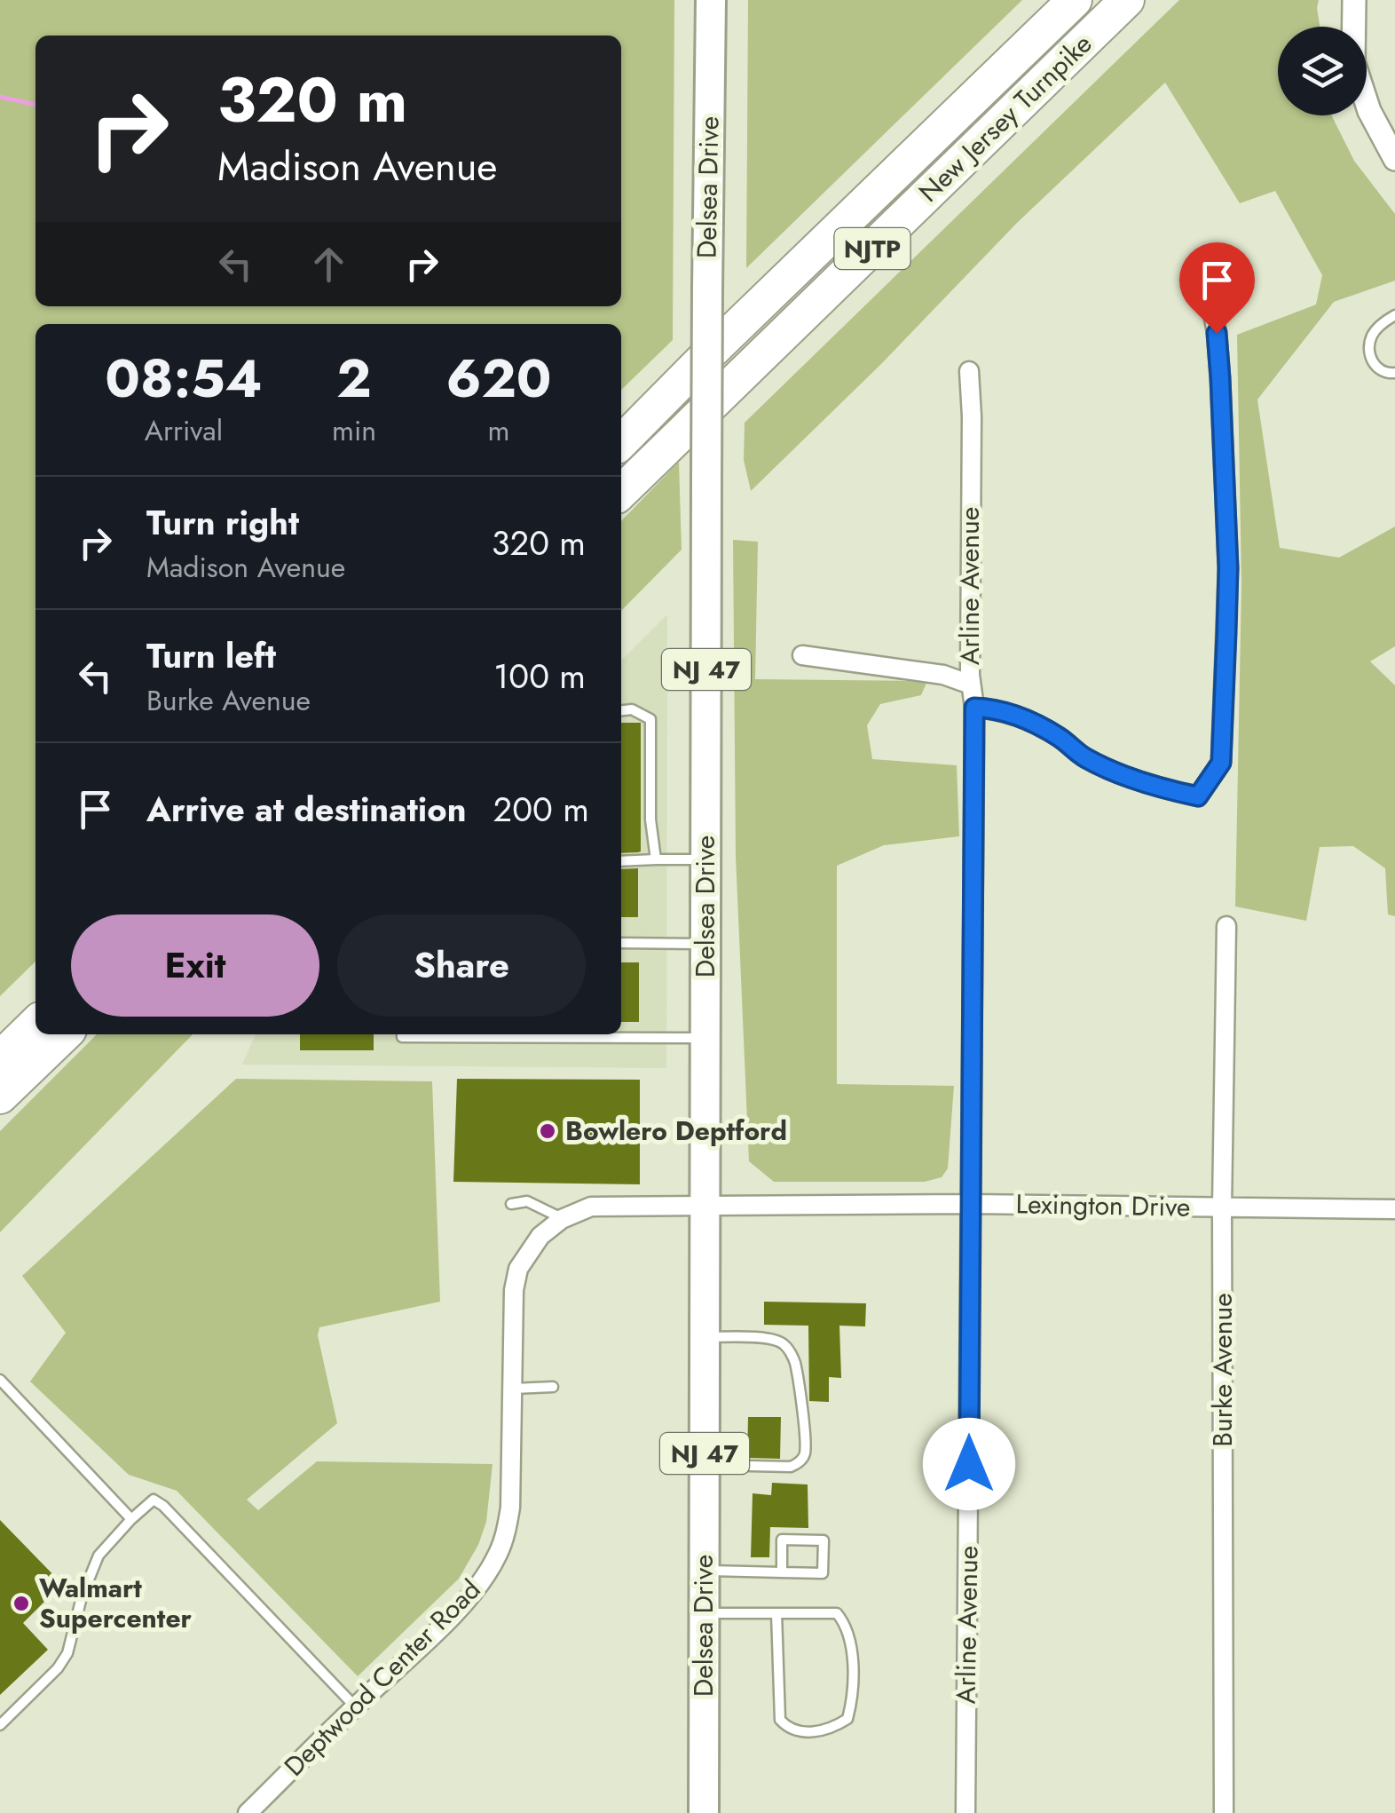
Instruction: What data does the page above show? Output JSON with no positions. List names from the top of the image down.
{
  "streets": {
    "highway": ["New Jersey Turnpike", "NJTP"],
    "main road": ["Delsea Drive", "NJ 47"],
    "street": [
      "Arline Avenue",
      "Lexington Drive",
      "Burke Avenue",
      "Deptwood Center Road"
    ]
  },
  "crossings": [
    ["Delsea Drive", "Lexington Drive"],
    ["Delsea Drive", "Deptwood Center Road"],
    ["Arline Avenue", "Lexington Drive"],
    ["Lexington Drive", "Burke Avenue"],
    ["Lexington Drive", "Deptwood Center Road"]
  ],
  "places": ["Bowlero Deptford", "Walmart Supercenter"],
  "page": {
    "turn": ["320 m", "Madison Avenue"],
    "eta": [
      "08:54",
      "Arrival",
      "2",
      "min",
      "620",
      "m"
    ],
    "list": [
      {
        "name": "Turn right",
        "note": "Madison Avenue",
        "value": "320 m"
      },
      {
        "name": "Turn left",
        "note": "Burke Avenue",
        "value": "100 m"
      },
      {
        "name": "Arrive at destination",
        "value": "200 m"
      }
    ],
    "buttons": ["Exit", "Share"]
  }
}
